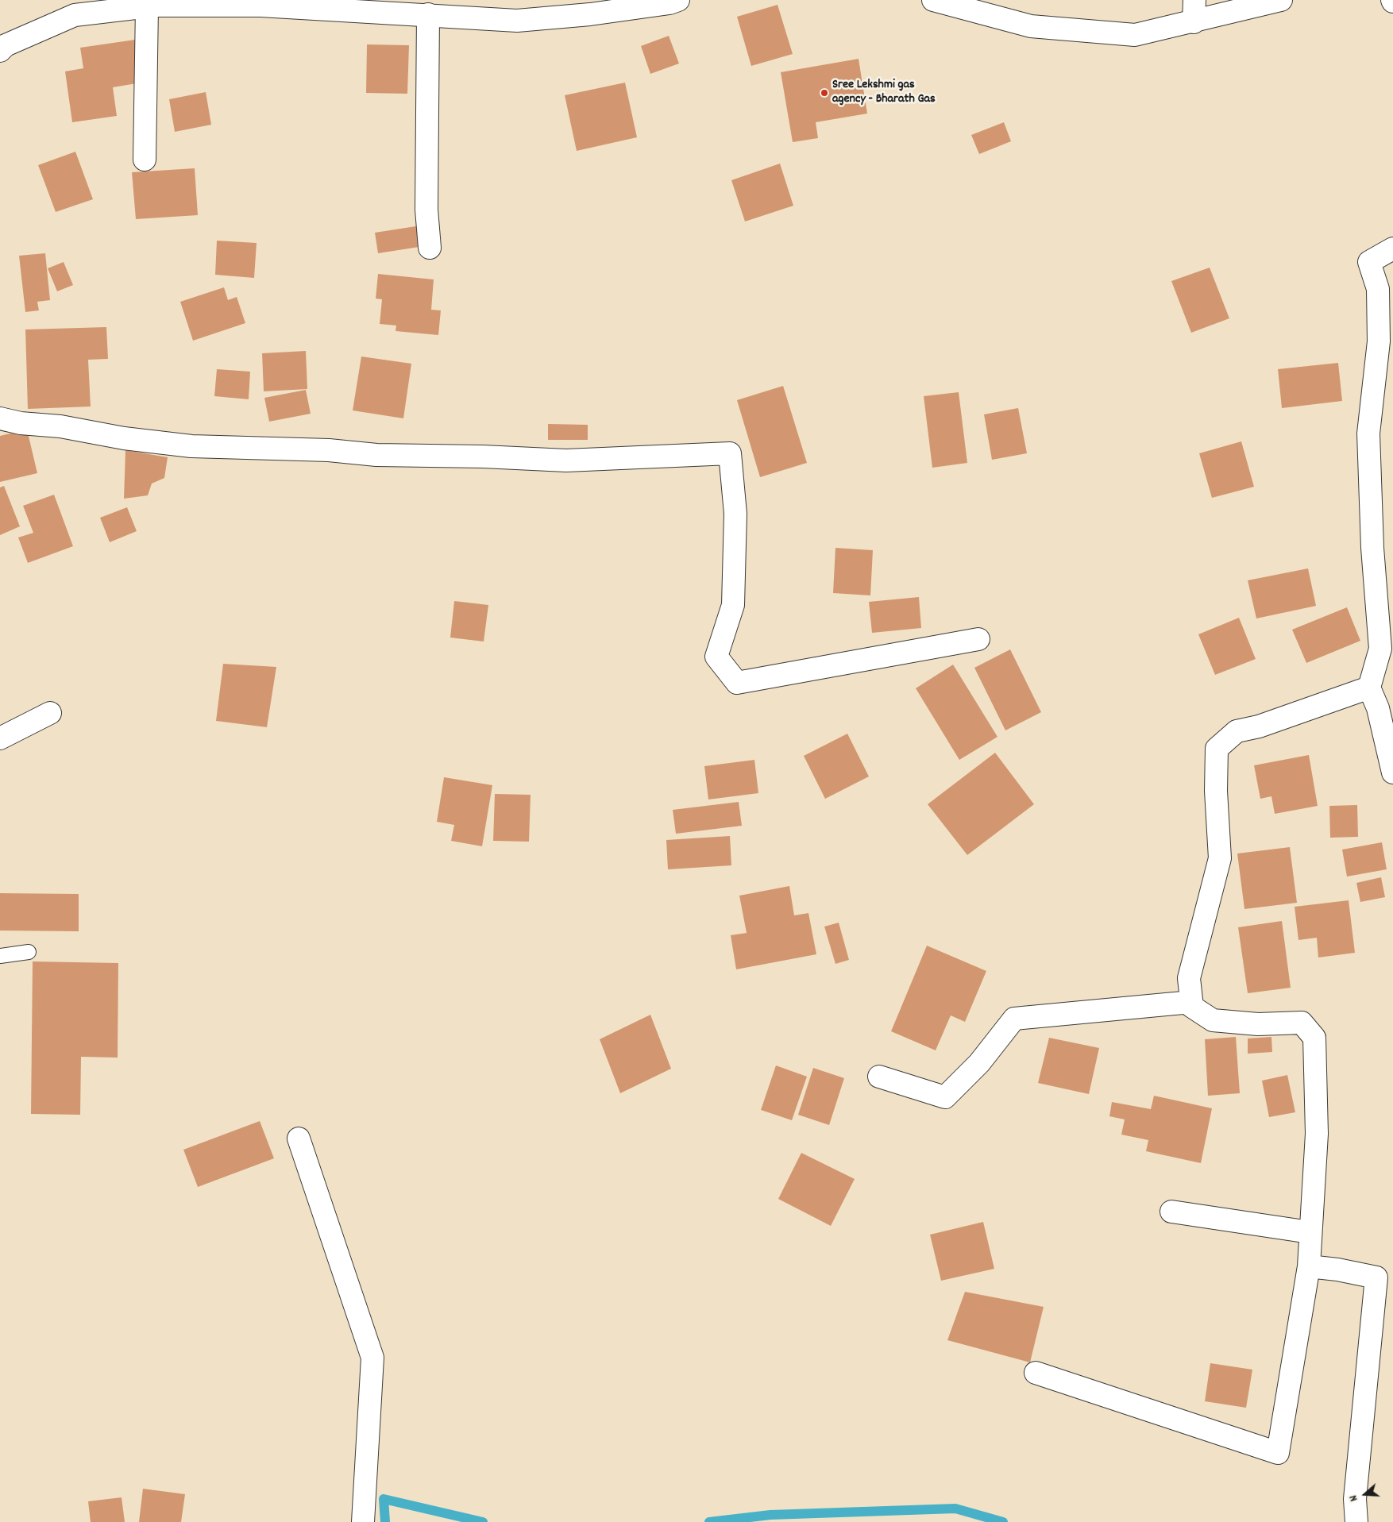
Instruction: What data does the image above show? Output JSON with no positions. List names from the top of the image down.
{
  "places": ["Sree Lekshmi gas agency - Bharath Gas"],
  "north": "left"
}
